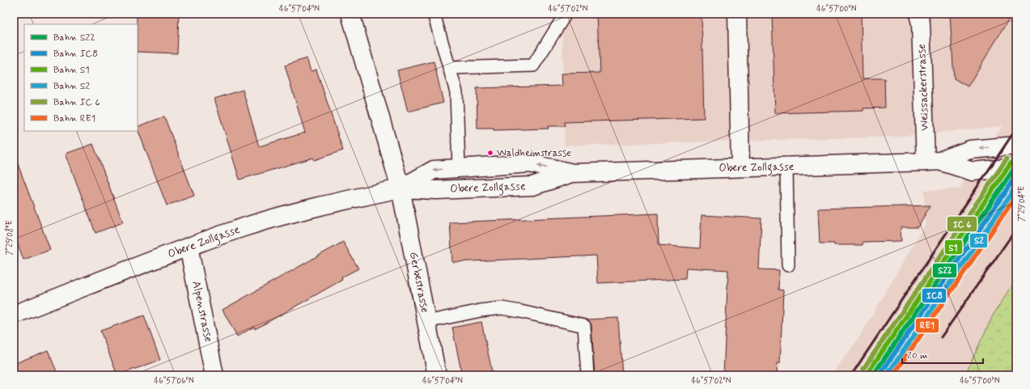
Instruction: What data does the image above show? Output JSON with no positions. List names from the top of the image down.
{
  "streets": {
    "street": [
      "Weissackerstrasse",
      "Obere Zollgasse",
      "Gerbestrasse",
      "Alpenstrasse"
    ]
  },
  "crossings": [
    ["Weissackerstrasse", "Obere Zollgasse"],
    ["Obere Zollgasse", "Gerbestrasse"],
    ["Obere Zollgasse", "Alpenstrasse"]
  ],
  "places": ["Waldheimstrasse"],
  "lines": [
    "rail line S1",
    "rail line S22",
    "rail line IC8",
    "rail line S2",
    "rail line RE1"
  ],
  "legend": [
    "Bahn S22",
    "Bahn IC8",
    "Bahn S1",
    "Bahn S2",
    "Bahn IC 6",
    "Bahn RE1"
  ],
  "scale_bar": "20 m",
  "coordinates": [
    "46°57'04\"N",
    "46°57'02\"N",
    "46°57'00\"N",
    "7°29'04\"E",
    "7°29'08\"E",
    "46°57'06\"N"
  ]
}
